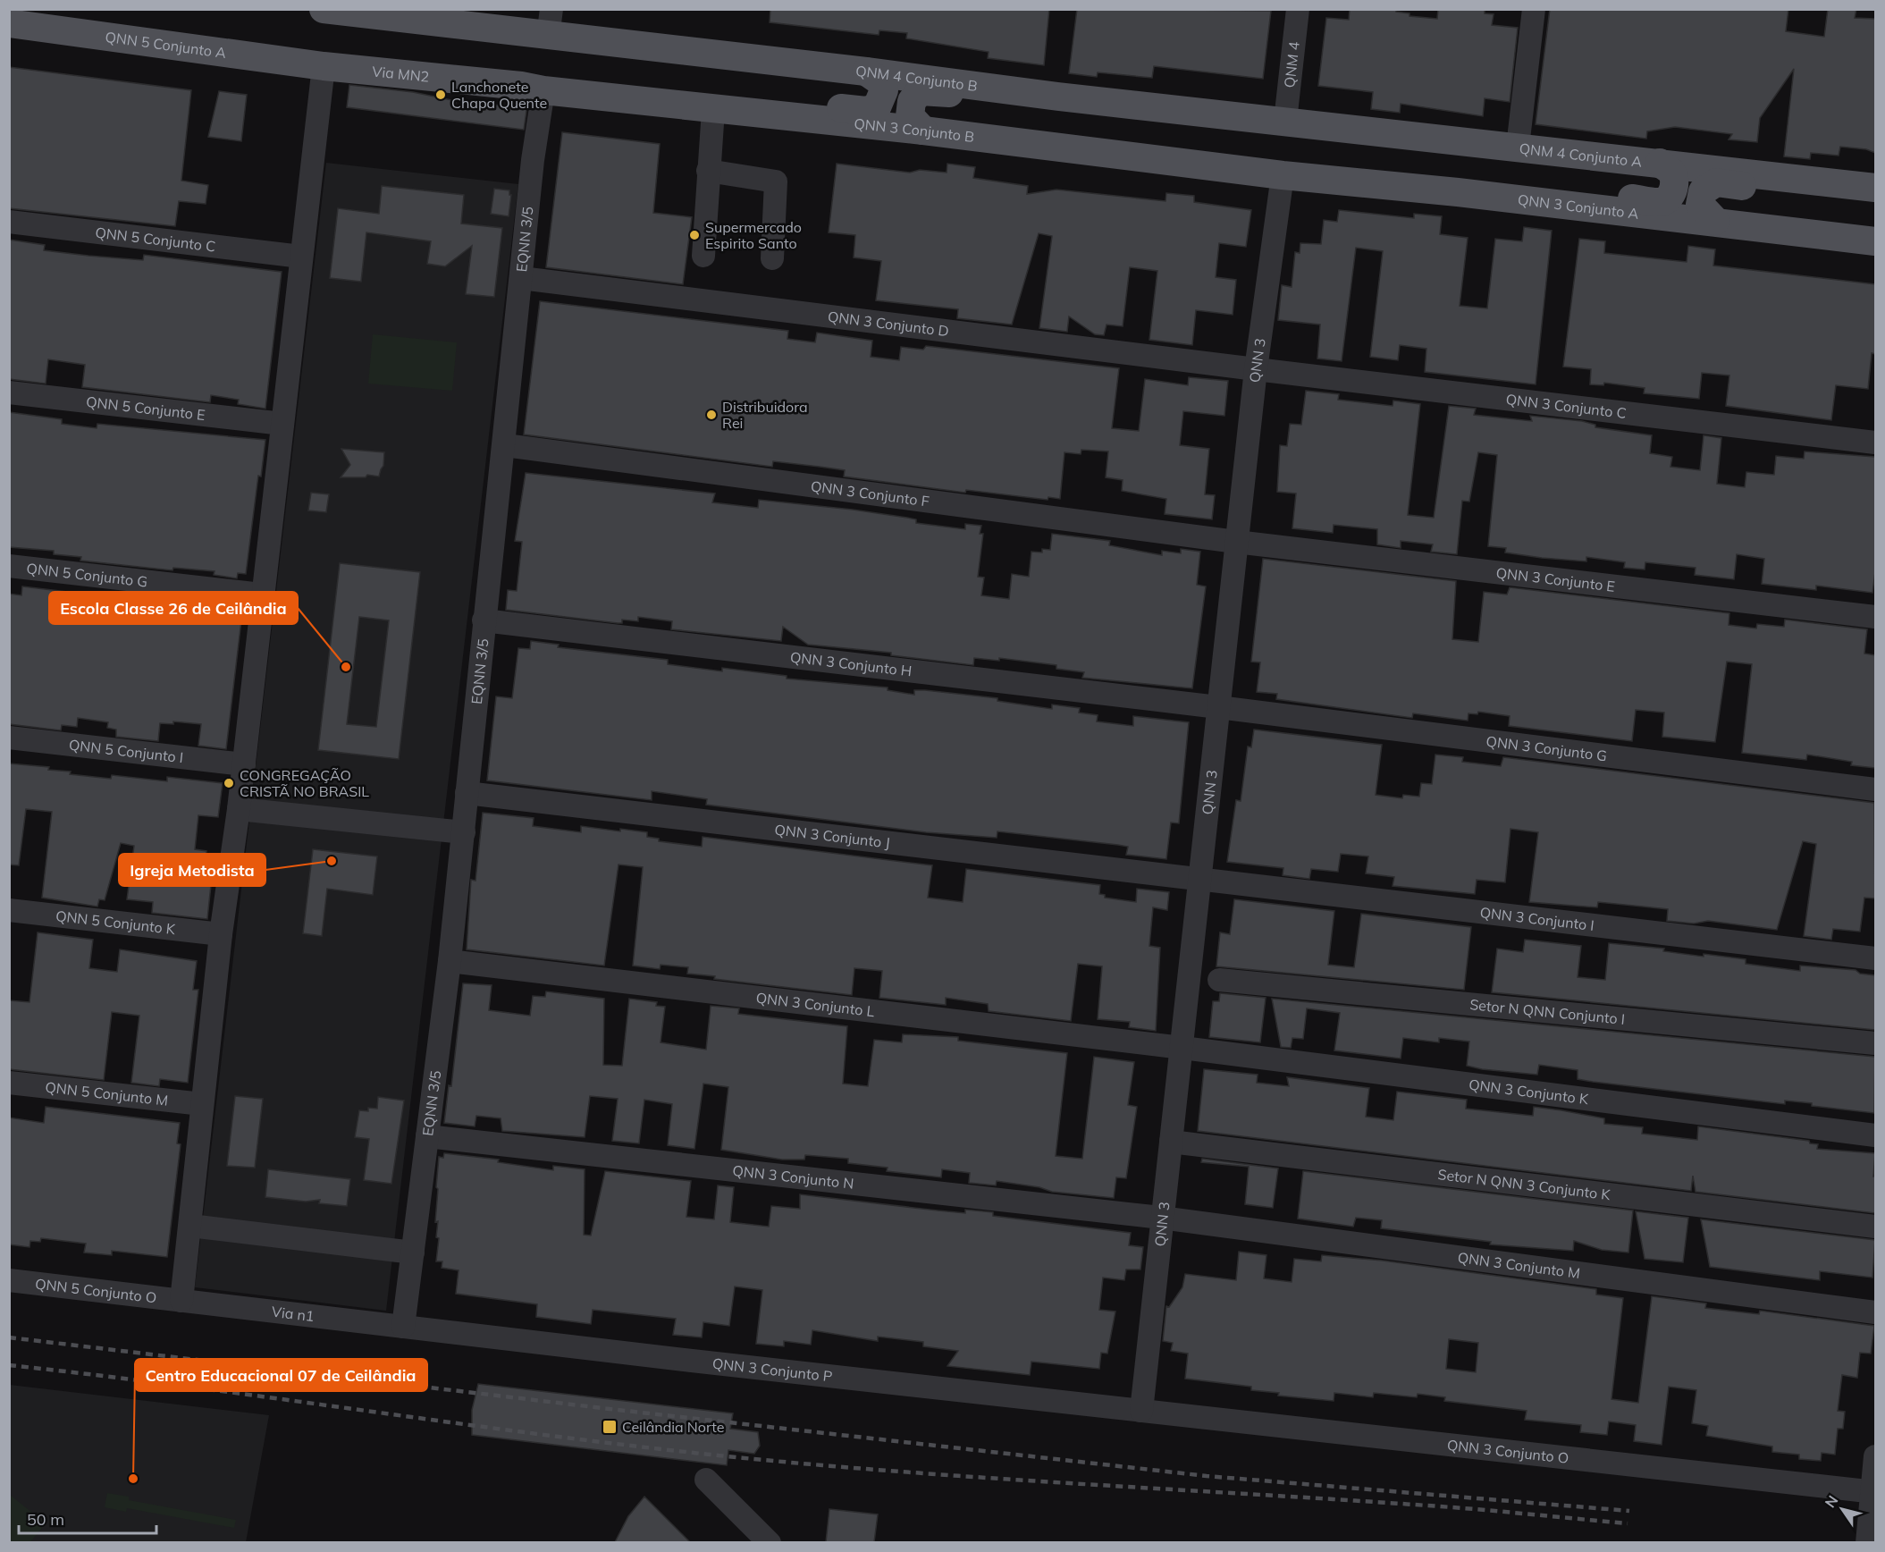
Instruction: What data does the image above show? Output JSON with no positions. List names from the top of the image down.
{
  "streets": {
    "main road": [
      "QNN 5 Conjunto A",
      "Via MN2",
      "QNM 4 Conjunto B",
      "QNN 3 Conjunto B",
      "QNM 4 Conjunto A",
      "QNN 3 Conjunto A"
    ],
    "street": [
      "QNM 4",
      "QNN 5 Conjunto C",
      "EQNN 3/5",
      "QNN 3 Conjunto D",
      "QNN 3",
      "QNN 3 Conjunto C",
      "QNN 5 Conjunto E",
      "QNN 3 Conjunto F",
      "QNN 5 Conjunto G",
      "QNN 3 Conjunto E",
      "QNN 3 Conjunto H",
      "QNN 3 Conjunto G",
      "QNN 5 Conjunto I",
      "QNN 3 Conjunto J",
      "QNN 3 Conjunto I",
      "QNN 5 Conjunto K",
      "QNN 3 Conjunto L",
      "Setor N QNN Conjunto I",
      "QNN 3 Conjunto K",
      "QNN 5 Conjunto M",
      "QNN 3 Conjunto N",
      "Setor N QNN 3 Conjunto K",
      "QNN 3 Conjunto M",
      "QNN 5 Conjunto O",
      "Via n1",
      "QNN 3 Conjunto P",
      "QNN 3 Conjunto O"
    ]
  },
  "crossings": [
    ["QNN 5 Conjunto A", "Via MN2"],
    ["QNM 4", "QNM 4 Conjunto B"],
    ["QNM 4", "QNM 4 Conjunto A"],
    ["Via MN2", "QNN 3 Conjunto B"],
    ["Via MN2", "EQNN 3/5"],
    ["QNM 4 Conjunto B", "QNM 4 Conjunto A"],
    ["QNN 3 Conjunto B", "QNN 3 Conjunto A"],
    ["QNN 3 Conjunto B", "EQNN 3/5"],
    ["QNN 3 Conjunto B", "QNN 3"],
    ["QNN 3 Conjunto A", "QNN 3"],
    ["EQNN 3/5", "QNN 3 Conjunto D"],
    ["EQNN 3/5", "QNN 3 Conjunto F"],
    ["EQNN 3/5", "QNN 3 Conjunto H"],
    ["EQNN 3/5", "QNN 3 Conjunto J"],
    ["EQNN 3/5", "QNN 3 Conjunto L"],
    ["EQNN 3/5", "QNN 3 Conjunto N"],
    ["EQNN 3/5", "Via n1"],
    ["EQNN 3/5", "QNN 3 Conjunto P"],
    ["QNN 3 Conjunto D", "QNN 3"],
    ["QNN 3 Conjunto D", "QNN 3 Conjunto C"],
    ["QNN 3", "QNN 3 Conjunto C"],
    ["QNN 3", "QNN 3 Conjunto F"],
    ["QNN 3", "QNN 3 Conjunto E"],
    ["QNN 3", "QNN 3 Conjunto H"],
    ["QNN 3", "QNN 3 Conjunto G"],
    ["QNN 3", "QNN 3 Conjunto J"],
    ["QNN 3", "QNN 3 Conjunto I"],
    ["QNN 3", "QNN 3 Conjunto L"],
    ["QNN 3", "QNN 3 Conjunto K"],
    ["QNN 3", "QNN 3 Conjunto N"],
    ["QNN 3", "Setor N QNN 3 Conjunto K"],
    ["QNN 3", "QNN 3 Conjunto M"],
    ["QNN 3", "QNN 3 Conjunto P"],
    ["QNN 3", "QNN 3 Conjunto O"],
    ["QNN 3 Conjunto F", "QNN 3 Conjunto E"],
    ["QNN 3 Conjunto H", "QNN 3 Conjunto G"],
    ["QNN 3 Conjunto J", "QNN 3 Conjunto I"],
    ["QNN 3 Conjunto L", "QNN 3 Conjunto K"],
    ["QNN 3 Conjunto N", "QNN 3 Conjunto M"],
    ["QNN 5 Conjunto O", "Via n1"],
    ["Via n1", "QNN 3 Conjunto P"],
    ["QNN 3 Conjunto P", "QNN 3 Conjunto O"]
  ],
  "places": {
    "other": [
      "Lanchonete Chapa Quente",
      "Supermercado Espirito Santo",
      "Distribuidora Rei",
      "Escola Classe 26 de Ceilândia",
      "CONGREGAÇÃO CRISTÃ NO BRASIL",
      "Igreja Metodista",
      "Centro Educacional 07 de Ceilândia"
    ],
    "transit": ["Ceilândia Norte"]
  },
  "scale_bar": "50 m",
  "north": "top left"
}
